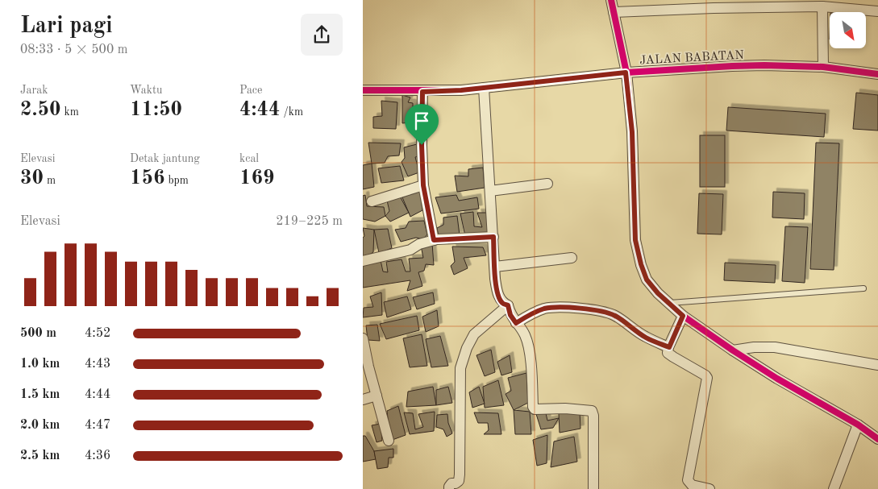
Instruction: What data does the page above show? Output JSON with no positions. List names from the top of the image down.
{
  "streets": {
    "street": ["JALAN BABATAN"]
  },
  "north": "bottom right",
  "page": {
    "heading": ["Lari pagi", "08:33 · 5 × 500 m"],
    "stats": [
      ["Jarak", "2.50 km"],
      ["Waktu", "11:50"],
      ["Pace", "4:44 /km"],
      ["Elevasi", "30 m"],
      ["Detak jantung", "156 bpm"],
      ["kcal", "169"]
    ],
    "chart": ["Elevasi", "219–225 m"],
    "list": [
      {
        "name": "500 m",
        "note": "4:52"
      },
      {
        "name": "1.0 km",
        "note": "4:43"
      },
      {
        "name": "1.5 km",
        "note": "4:44"
      },
      {
        "name": "2.0 km",
        "note": "4:47"
      },
      {
        "name": "2.5 km",
        "note": "4:36"
      }
    ]
  }
}
